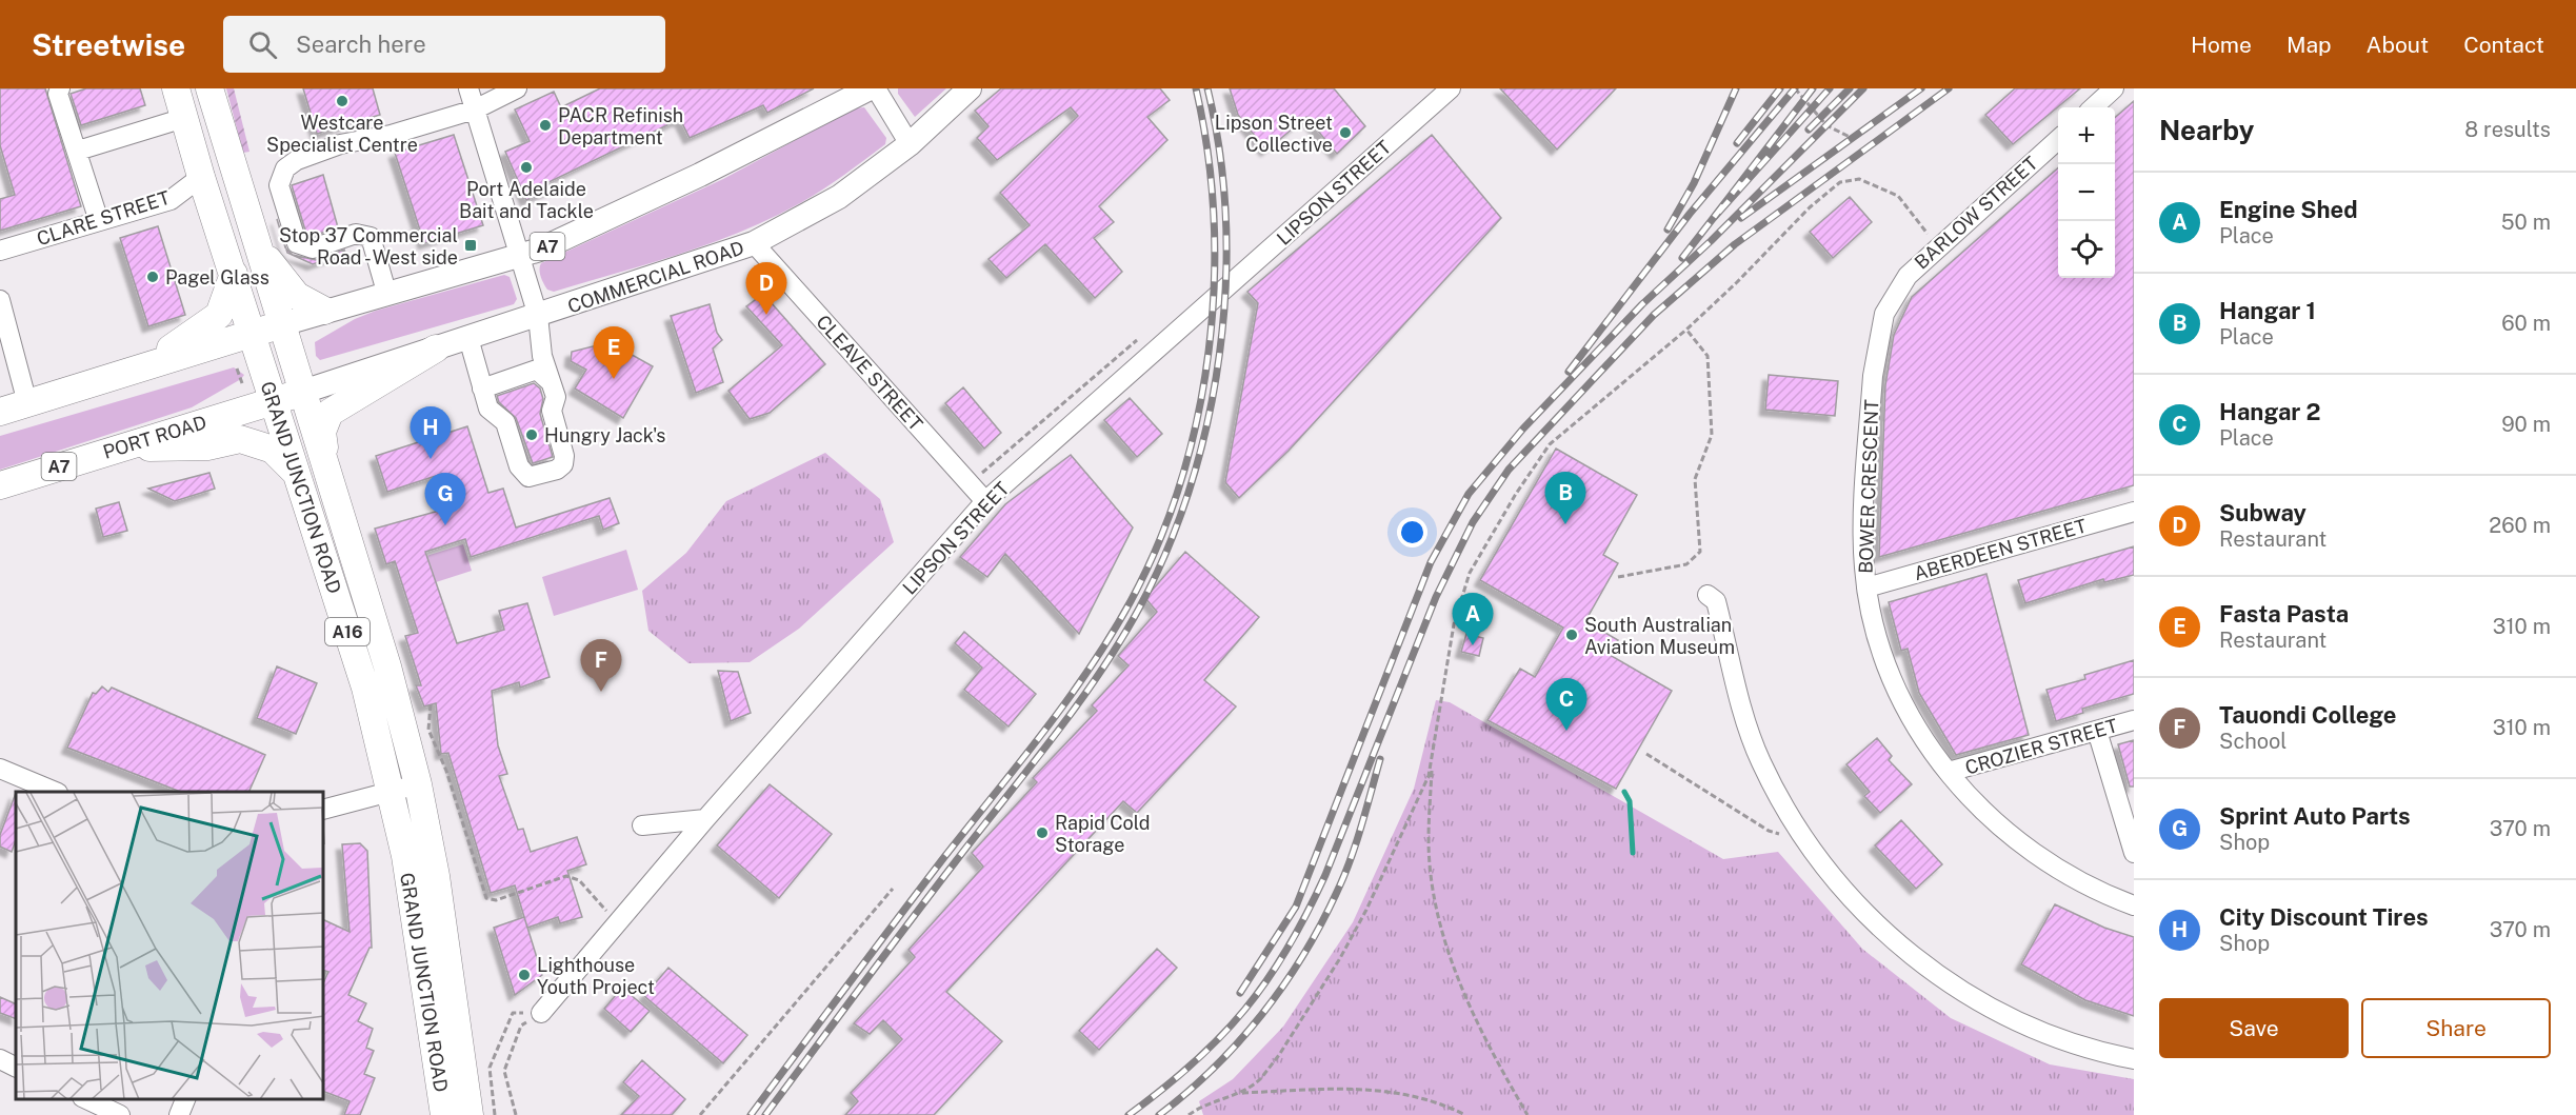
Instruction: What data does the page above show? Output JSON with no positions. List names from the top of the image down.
{
  "streets": {
    "highway": [
      "A7",
      "PORT ROAD",
      "GRAND JUNCTION ROAD",
      "A16"
    ],
    "main road": ["COMMERCIAL ROAD"],
    "street": [
      "LIPSON STREET",
      "BARLOW STREET",
      "CLARE STREET",
      "CLEAVE STREET",
      "BOWER CRESCENT",
      "ABERDEEN STREET",
      "CROZIER STREET"
    ]
  },
  "crossings": [
    ["LIPSON STREET", "CLEAVE STREET"],
    ["BARLOW STREET", "BOWER CRESCENT"],
    ["CLARE STREET", "GRAND JUNCTION ROAD"],
    ["A7", "COMMERCIAL ROAD"],
    ["A7", "PORT ROAD"],
    ["A7", "GRAND JUNCTION ROAD"],
    ["COMMERCIAL ROAD", "CLEAVE STREET"],
    ["COMMERCIAL ROAD", "GRAND JUNCTION ROAD"],
    ["PORT ROAD", "GRAND JUNCTION ROAD"],
    ["BOWER CRESCENT", "ABERDEEN STREET"],
    ["BOWER CRESCENT", "CROZIER STREET"]
  ],
  "places": {
    "other": [
      "Westcare Specialist Centre",
      "PACR Refinish Department",
      "Lipson Street Collective",
      "Port Adelaide Bait and Tackle",
      "Pagel Glass",
      "Hungry Jack's",
      "South Australian Aviation Museum",
      "Rapid Cold Storage",
      "Lighthouse Youth Project"
    ],
    "transit": ["Stop 37 Commercial Road - West side"]
  },
  "page": {
    "header": "Streetwise",
    "search": "Search here",
    "nav": [
      "Home",
      "Map",
      "About",
      "Contact"
    ],
    "heading": ["Nearby", "8 results"],
    "map_buttons": ["+", "−"],
    "list": [
      {
        "mark": "A",
        "name": "Engine Shed",
        "note": "Place",
        "value": "50 m"
      },
      {
        "mark": "B",
        "name": "Hangar 1",
        "note": "Place",
        "value": "60 m"
      },
      {
        "mark": "C",
        "name": "Hangar 2",
        "note": "Place",
        "value": "90 m"
      },
      {
        "mark": "D",
        "name": "Subway",
        "note": "Restaurant",
        "value": "260 m"
      },
      {
        "mark": "E",
        "name": "Fasta Pasta",
        "note": "Restaurant",
        "value": "310 m"
      },
      {
        "mark": "F",
        "name": "Tauondi College",
        "note": "School",
        "value": "310 m"
      },
      {
        "mark": "G",
        "name": "Sprint Auto Parts",
        "note": "Shop",
        "value": "370 m"
      },
      {
        "mark": "H",
        "name": "City Discount Tires",
        "note": "Shop",
        "value": "370 m"
      }
    ],
    "pins": [
      "D",
      "E",
      "H",
      "B",
      "G",
      "A",
      "F",
      "C"
    ],
    "buttons": ["Save", "Share"]
  }
}
